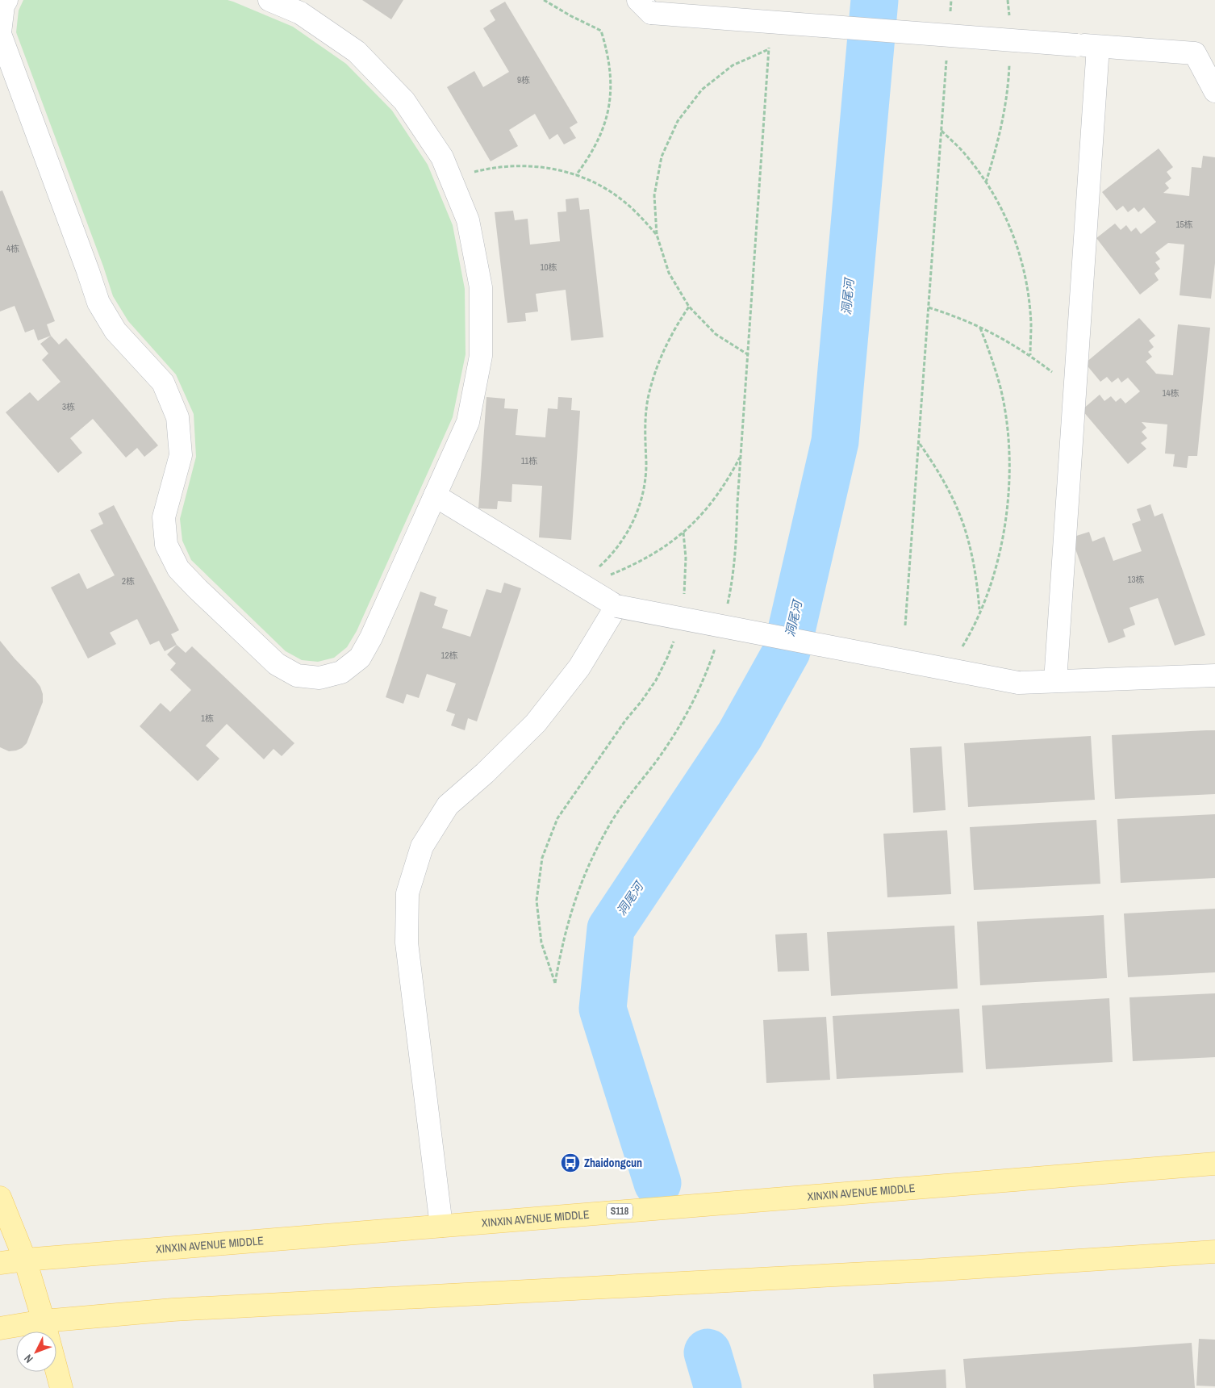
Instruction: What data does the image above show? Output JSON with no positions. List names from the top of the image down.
{
  "streets": {
    "main road": ["XINXIN AVENUE MIDDLE", "S118"]
  },
  "crossings": [
    ["XINXIN AVENUE MIDDLE", "S118"]
  ],
  "water": ["洞尾河"],
  "places": {
    "bus stop": ["Zhaidongcun"]
  },
  "house_numbers": [
    "9栋",
    "15栋",
    "4栋",
    "10栋",
    "14栋",
    "3栋",
    "11栋",
    "13栋",
    "2栋",
    "12栋",
    "1栋"
  ],
  "north": "bottom left"
}
